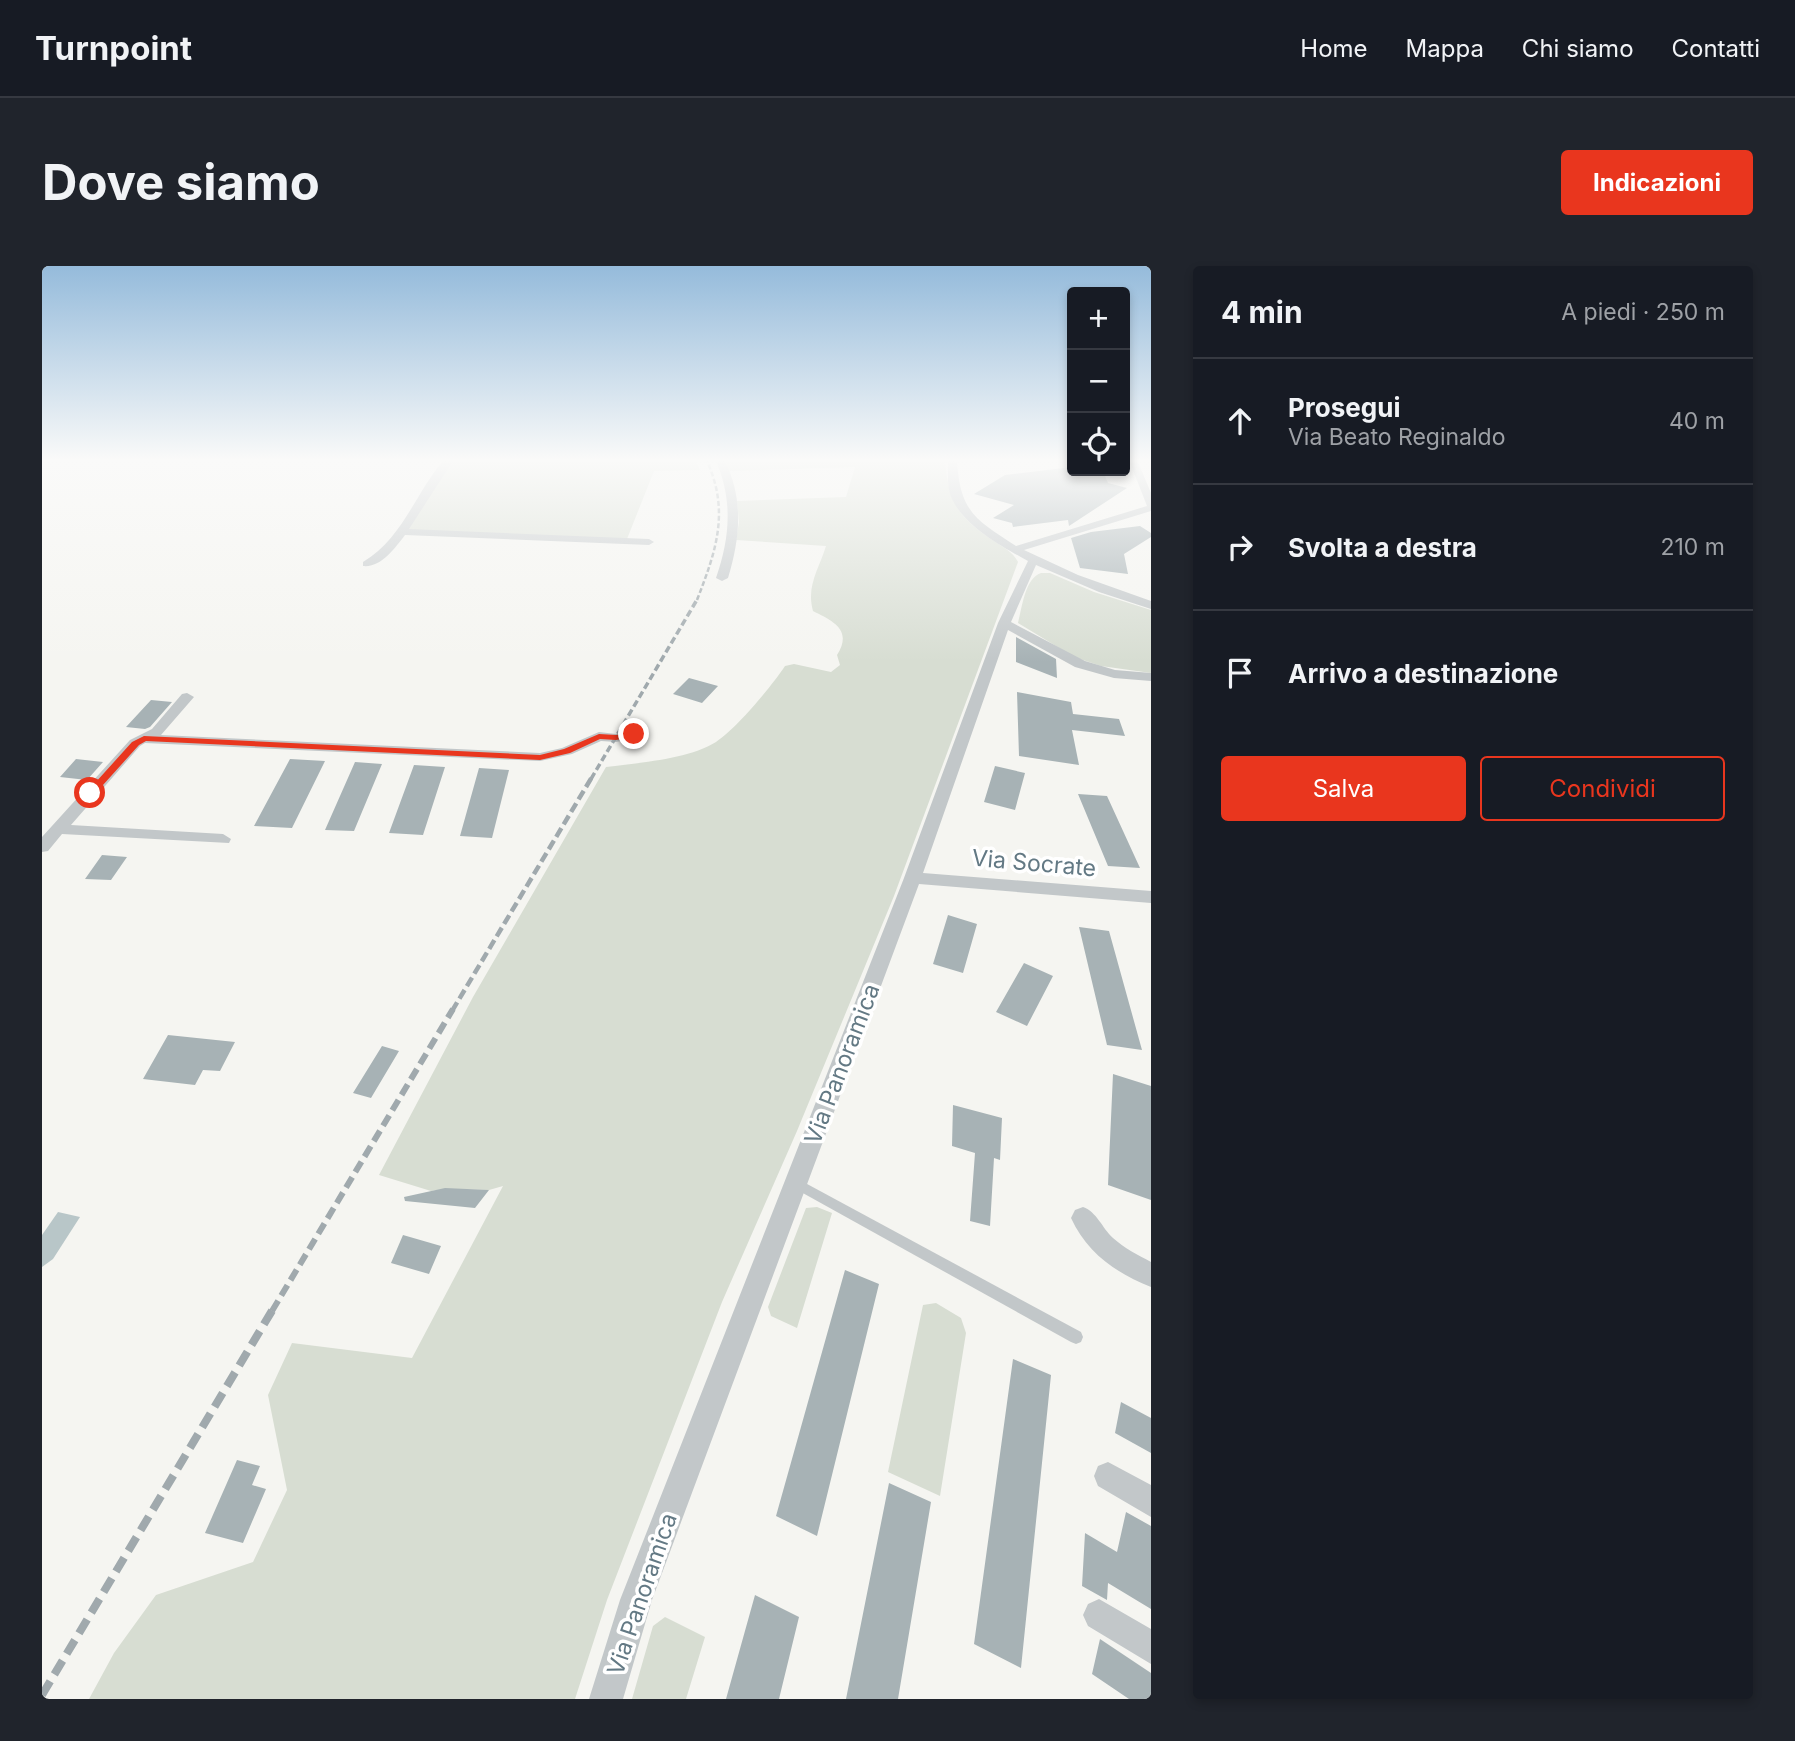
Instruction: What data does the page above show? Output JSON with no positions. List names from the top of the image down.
{
  "streets": {
    "street": ["Via Socrate", "Via Panoramica"]
  },
  "crossings": [
    ["Via Socrate", "Via Panoramica"]
  ],
  "page": {
    "header": "Turnpoint",
    "nav": [
      "Home",
      "Mappa",
      "Chi siamo",
      "Contatti"
    ],
    "buttons": [
      "Indicazioni",
      ["Salva", "Condividi"]
    ],
    "title": "Dove siamo",
    "heading": ["4 min", "A piedi · 250 m"],
    "map_buttons": ["+", "−"],
    "list": [
      ["Prosegui", "Via Beato Reginaldo", "40 m"],
      ["Svolta a destra", "210 m"],
      "Arrivo a destinazione"
    ]
  }
}
